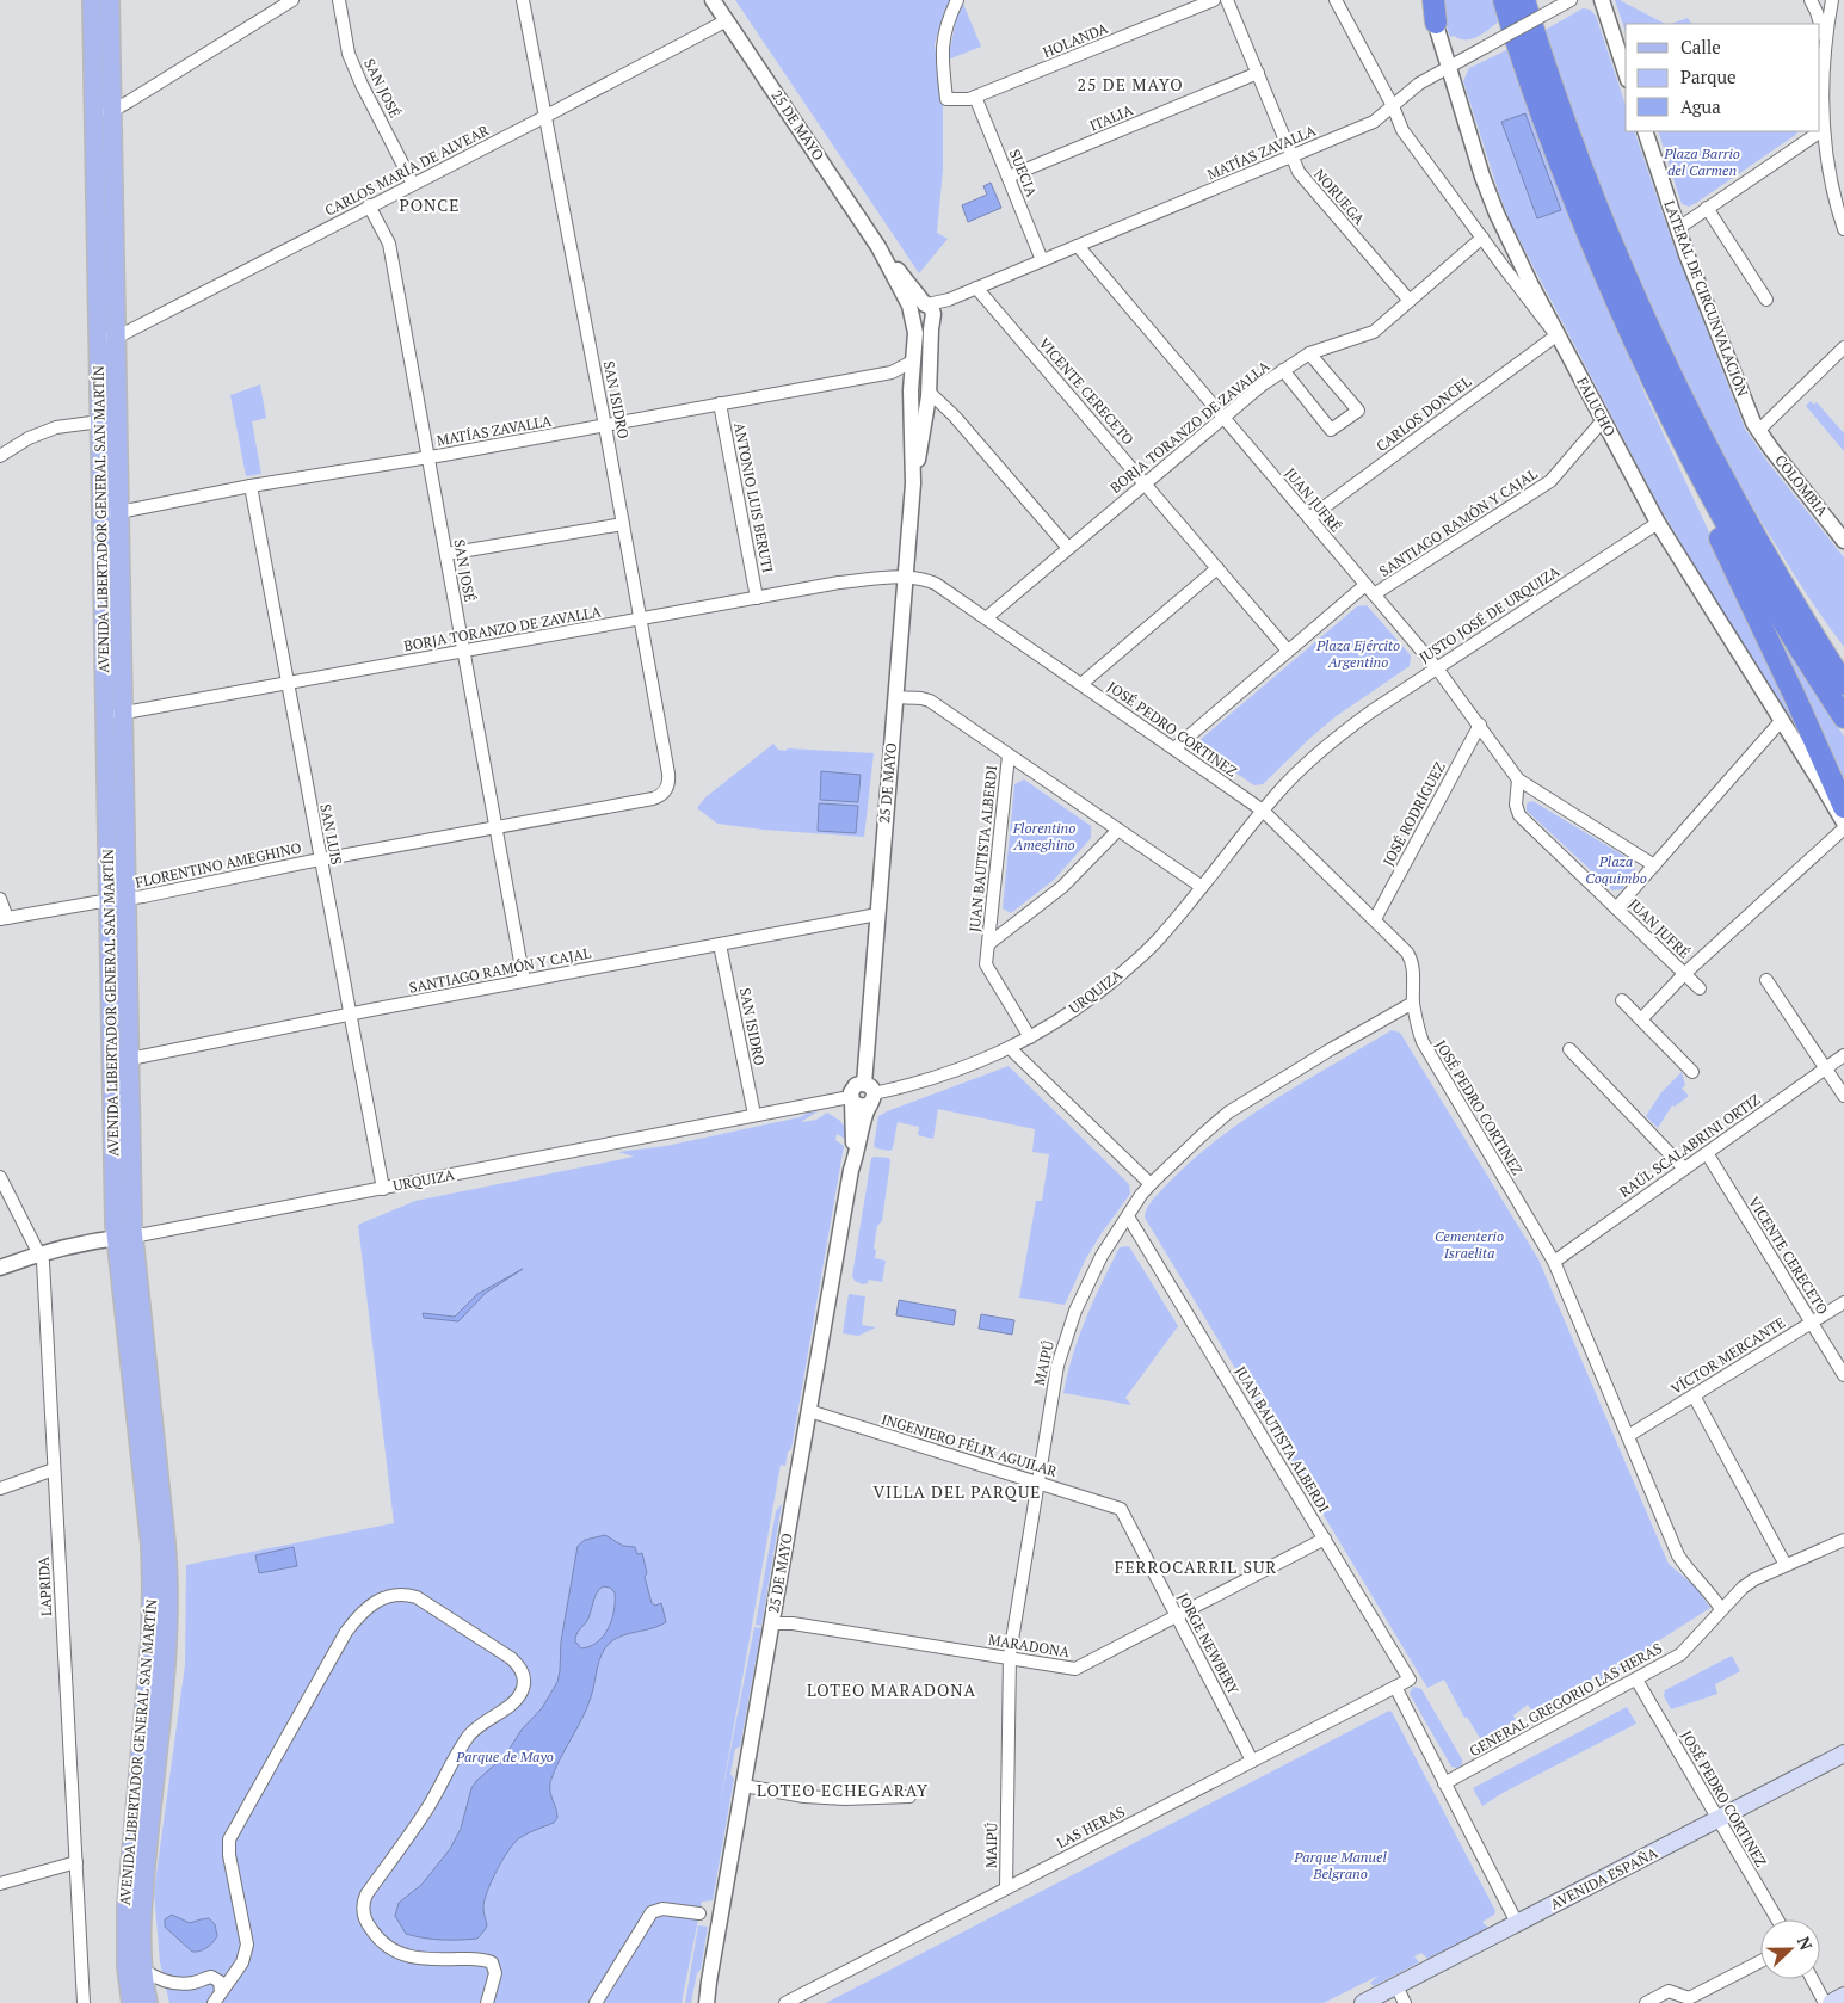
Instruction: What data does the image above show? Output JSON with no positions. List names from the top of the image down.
{
  "streets": {
    "main road": ["AVENIDA LIBERTADOR GENERAL SAN MARTÍN", "AVENIDA ESPAÑA"],
    "street": [
      "HOLANDA",
      "SAN JOSÉ",
      "ITALIA",
      "25 DE MAYO",
      "MATÍAS ZAVALLA",
      "CARLOS MARÍA DE ALVEAR",
      "SUECIA",
      "NORUEGA",
      "LATERAL DE CIRCUNVALACIÓN",
      "VICENTE CERECETO",
      "SAN ISIDRO",
      "FALUCHO",
      "CARLOS DONCEL",
      "BORJA TORANZO DE ZAVALLA",
      "COLOMBIA",
      "ANTONIO LUIS BERUTI",
      "JUAN JUFRÉ",
      "SANTIAGO RAMÓN Y CAJAL",
      "JUSTO JOSÉ DE URQUIZA",
      "JOSÉ PEDRO CORTINEZ",
      "JOSÉ RODRÍGUEZ",
      "SAN LUIS",
      "JUAN BAUTISTA ALBERDI",
      "FLORENTINO AMEGHINO",
      "URQUIZA",
      "RAÚL SCALABRINI ORTIZ",
      "VÍCTOR MERCANTE",
      "MAIPÚ",
      "INGENIERO FÉLIX AGUILAR",
      "LAPRIDA",
      "JORGE NEWBERY",
      "MARADONA",
      "GENERAL GREGORIO LAS HERAS",
      "LAS HERAS"
    ]
  },
  "crossings": [
    ["HOLANDA", "SUECIA"],
    ["SAN JOSÉ", "MATÍAS ZAVALLA"],
    ["SAN JOSÉ", "CARLOS MARÍA DE ALVEAR"],
    ["SAN JOSÉ", "BORJA TORANZO DE ZAVALLA"],
    ["SAN JOSÉ", "SANTIAGO RAMÓN Y CAJAL"],
    ["SAN JOSÉ", "FLORENTINO AMEGHINO"],
    ["ITALIA", "SUECIA"],
    ["ITALIA", "NORUEGA"],
    ["25 DE MAYO", "MATÍAS ZAVALLA"],
    ["25 DE MAYO", "CARLOS MARÍA DE ALVEAR"],
    ["25 DE MAYO", "BORJA TORANZO DE ZAVALLA"],
    ["25 DE MAYO", "SANTIAGO RAMÓN Y CAJAL"],
    ["25 DE MAYO", "JOSÉ PEDRO CORTINEZ"],
    ["25 DE MAYO", "URQUIZA"],
    ["25 DE MAYO", "INGENIERO FÉLIX AGUILAR"],
    ["25 DE MAYO", "MARADONA"],
    ["MATÍAS ZAVALLA", "SUECIA"],
    ["MATÍAS ZAVALLA", "NORUEGA"],
    ["MATÍAS ZAVALLA", "VICENTE CERECETO"],
    ["MATÍAS ZAVALLA", "SAN ISIDRO"],
    ["MATÍAS ZAVALLA", "FALUCHO"],
    ["MATÍAS ZAVALLA", "ANTONIO LUIS BERUTI"],
    ["MATÍAS ZAVALLA", "JUAN JUFRÉ"],
    ["MATÍAS ZAVALLA", "AVENIDA LIBERTADOR GENERAL SAN MARTÍN"],
    ["MATÍAS ZAVALLA", "SAN LUIS"],
    ["CARLOS MARÍA DE ALVEAR", "SAN ISIDRO"],
    ["CARLOS MARÍA DE ALVEAR", "AVENIDA LIBERTADOR GENERAL SAN MARTÍN"],
    ["NORUEGA", "BORJA TORANZO DE ZAVALLA"],
    ["LATERAL DE CIRCUNVALACIÓN", "COLOMBIA"],
    ["VICENTE CERECETO", "BORJA TORANZO DE ZAVALLA"],
    ["VICENTE CERECETO", "SANTIAGO RAMÓN Y CAJAL"],
    ["VICENTE CERECETO", "RAÚL SCALABRINI ORTIZ"],
    ["VICENTE CERECETO", "VÍCTOR MERCANTE"],
    ["SAN ISIDRO", "BORJA TORANZO DE ZAVALLA"],
    ["SAN ISIDRO", "SANTIAGO RAMÓN Y CAJAL"],
    ["SAN ISIDRO", "FLORENTINO AMEGHINO"],
    ["SAN ISIDRO", "URQUIZA"],
    ["FALUCHO", "CARLOS DONCEL"],
    ["FALUCHO", "BORJA TORANZO DE ZAVALLA"],
    ["FALUCHO", "SANTIAGO RAMÓN Y CAJAL"],
    ["FALUCHO", "JUSTO JOSÉ DE URQUIZA"],
    ["CARLOS DONCEL", "JUAN JUFRÉ"],
    ["BORJA TORANZO DE ZAVALLA", "ANTONIO LUIS BERUTI"],
    ["BORJA TORANZO DE ZAVALLA", "JUAN JUFRÉ"],
    ["BORJA TORANZO DE ZAVALLA", "AVENIDA LIBERTADOR GENERAL SAN MARTÍN"],
    ["BORJA TORANZO DE ZAVALLA", "JOSÉ PEDRO CORTINEZ"],
    ["BORJA TORANZO DE ZAVALLA", "SAN LUIS"],
    ["JUAN JUFRÉ", "SANTIAGO RAMÓN Y CAJAL"],
    ["JUAN JUFRÉ", "JUSTO JOSÉ DE URQUIZA"],
    ["JUAN JUFRÉ", "JOSÉ RODRÍGUEZ"],
    ["AVENIDA LIBERTADOR GENERAL SAN MARTÍN", "SANTIAGO RAMÓN Y CAJAL"],
    ["AVENIDA LIBERTADOR GENERAL SAN MARTÍN", "FLORENTINO AMEGHINO"],
    ["AVENIDA LIBERTADOR GENERAL SAN MARTÍN", "URQUIZA"],
    ["SANTIAGO RAMÓN Y CAJAL", "JOSÉ PEDRO CORTINEZ"],
    ["SANTIAGO RAMÓN Y CAJAL", "SAN LUIS"],
    ["JUSTO JOSÉ DE URQUIZA", "JOSÉ PEDRO CORTINEZ"],
    ["JUSTO JOSÉ DE URQUIZA", "URQUIZA"],
    ["JOSÉ PEDRO CORTINEZ", "JOSÉ RODRÍGUEZ"],
    ["JOSÉ PEDRO CORTINEZ", "URQUIZA"],
    ["JOSÉ PEDRO CORTINEZ", "RAÚL SCALABRINI ORTIZ"],
    ["JOSÉ PEDRO CORTINEZ", "VÍCTOR MERCANTE"],
    ["JOSÉ PEDRO CORTINEZ", "MAIPÚ"],
    ["JOSÉ PEDRO CORTINEZ", "GENERAL GREGORIO LAS HERAS"],
    ["JOSÉ PEDRO CORTINEZ", "AVENIDA ESPAÑA"],
    ["SAN LUIS", "FLORENTINO AMEGHINO"],
    ["SAN LUIS", "URQUIZA"],
    ["JUAN BAUTISTA ALBERDI", "URQUIZA"],
    ["JUAN BAUTISTA ALBERDI", "MAIPÚ"],
    ["JUAN BAUTISTA ALBERDI", "MARADONA"],
    ["JUAN BAUTISTA ALBERDI", "LAS HERAS"],
    ["URQUIZA", "LAPRIDA"],
    ["MAIPÚ", "INGENIERO FÉLIX AGUILAR"],
    ["MAIPÚ", "MARADONA"],
    ["MAIPÚ", "LAS HERAS"],
    ["INGENIERO FÉLIX AGUILAR", "JORGE NEWBERY"],
    ["JORGE NEWBERY", "MARADONA"],
    ["JORGE NEWBERY", "LAS HERAS"]
  ],
  "districts": [
    "25 DE MAYO",
    "PONCE",
    "VILLA DEL PARQUE",
    "FERROCARRIL SUR",
    "LOTEO MARADONA",
    "LOTEO ECHEGARAY"
  ],
  "parks": [
    "Plaza Barrio del Carmen",
    "Plaza Ejército Argentino",
    "Florentino Ameghino",
    "Plaza Coquimbo",
    "Cementerio Israelita",
    "Parque de Mayo",
    "Parque Manuel Belgrano"
  ],
  "legend": ["Calle", "Parque", "Agua"],
  "north": "right"
}
